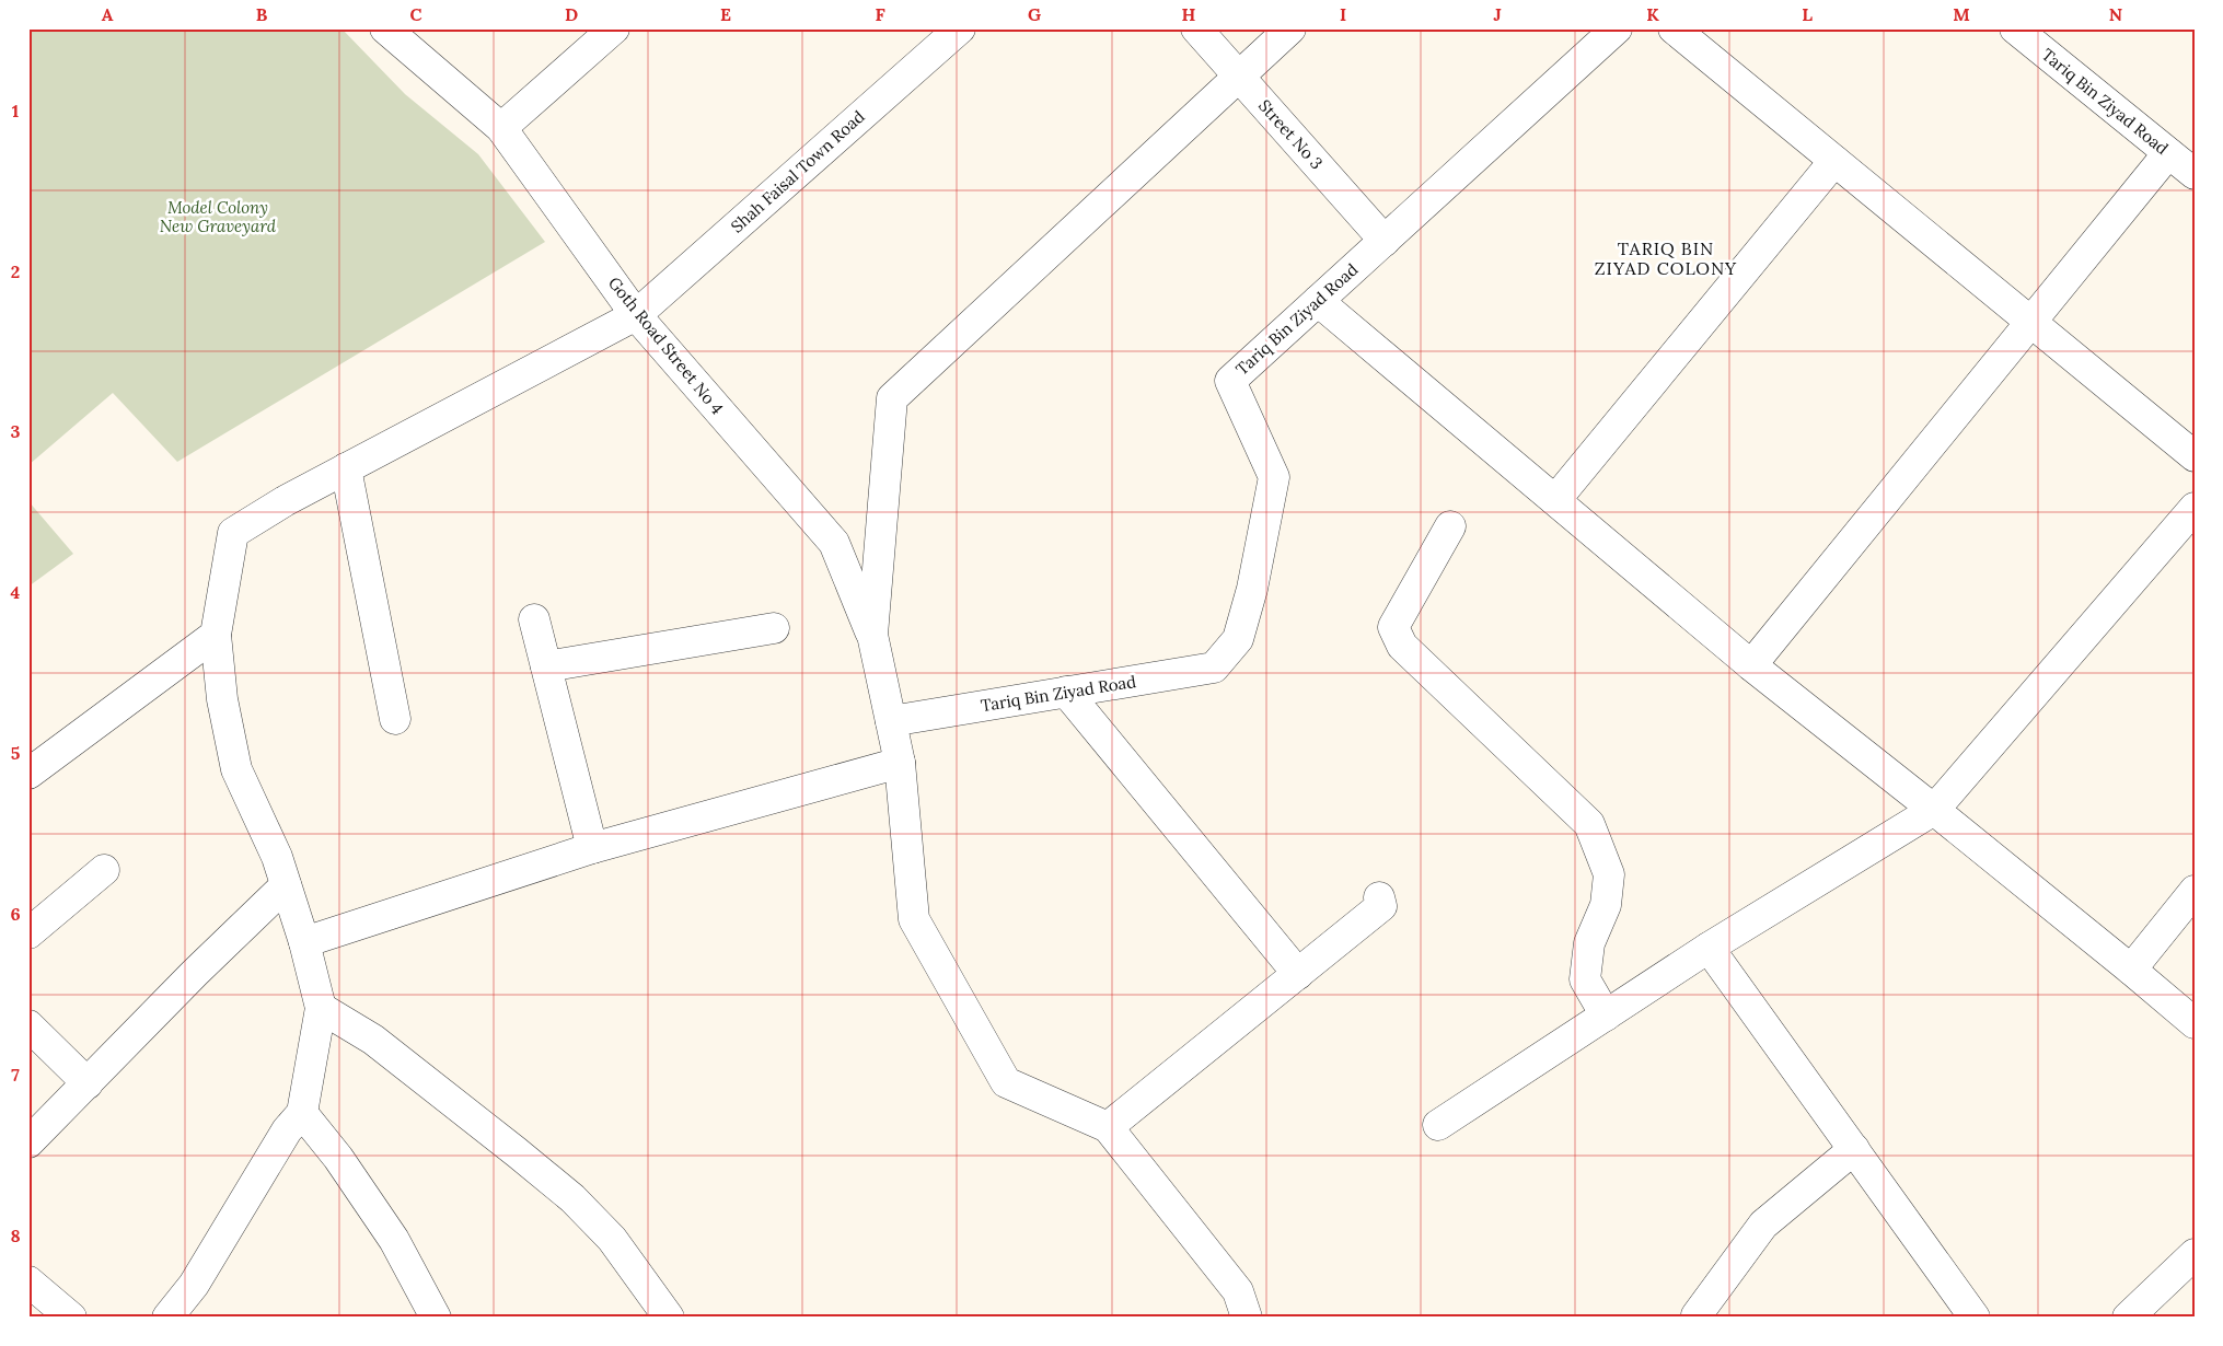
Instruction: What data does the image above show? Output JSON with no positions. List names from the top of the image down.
{
  "streets": {
    "street": [
      "Tariq Bin Ziyad Road",
      "Street No 3",
      "Shah Faisal Town Road",
      "Goth Road Street No 4"
    ]
  },
  "crossings": [
    ["Tariq Bin Ziyad Road", "Street No 3"],
    ["Shah Faisal Town Road", "Goth Road Street No 4"]
  ],
  "districts": ["TARIQ BIN ZIYAD COLONY"],
  "parks": ["Model Colony New Graveyard"],
  "grid": {
    "columns": [
      "A",
      "B",
      "C",
      "D",
      "E",
      "F",
      "G",
      "H",
      "I",
      "J",
      "K",
      "L",
      "M",
      "N"
    ],
    "rows": [
      "1",
      "2",
      "3",
      "4",
      "5",
      "6",
      "7",
      "8"
    ]
  }
}
